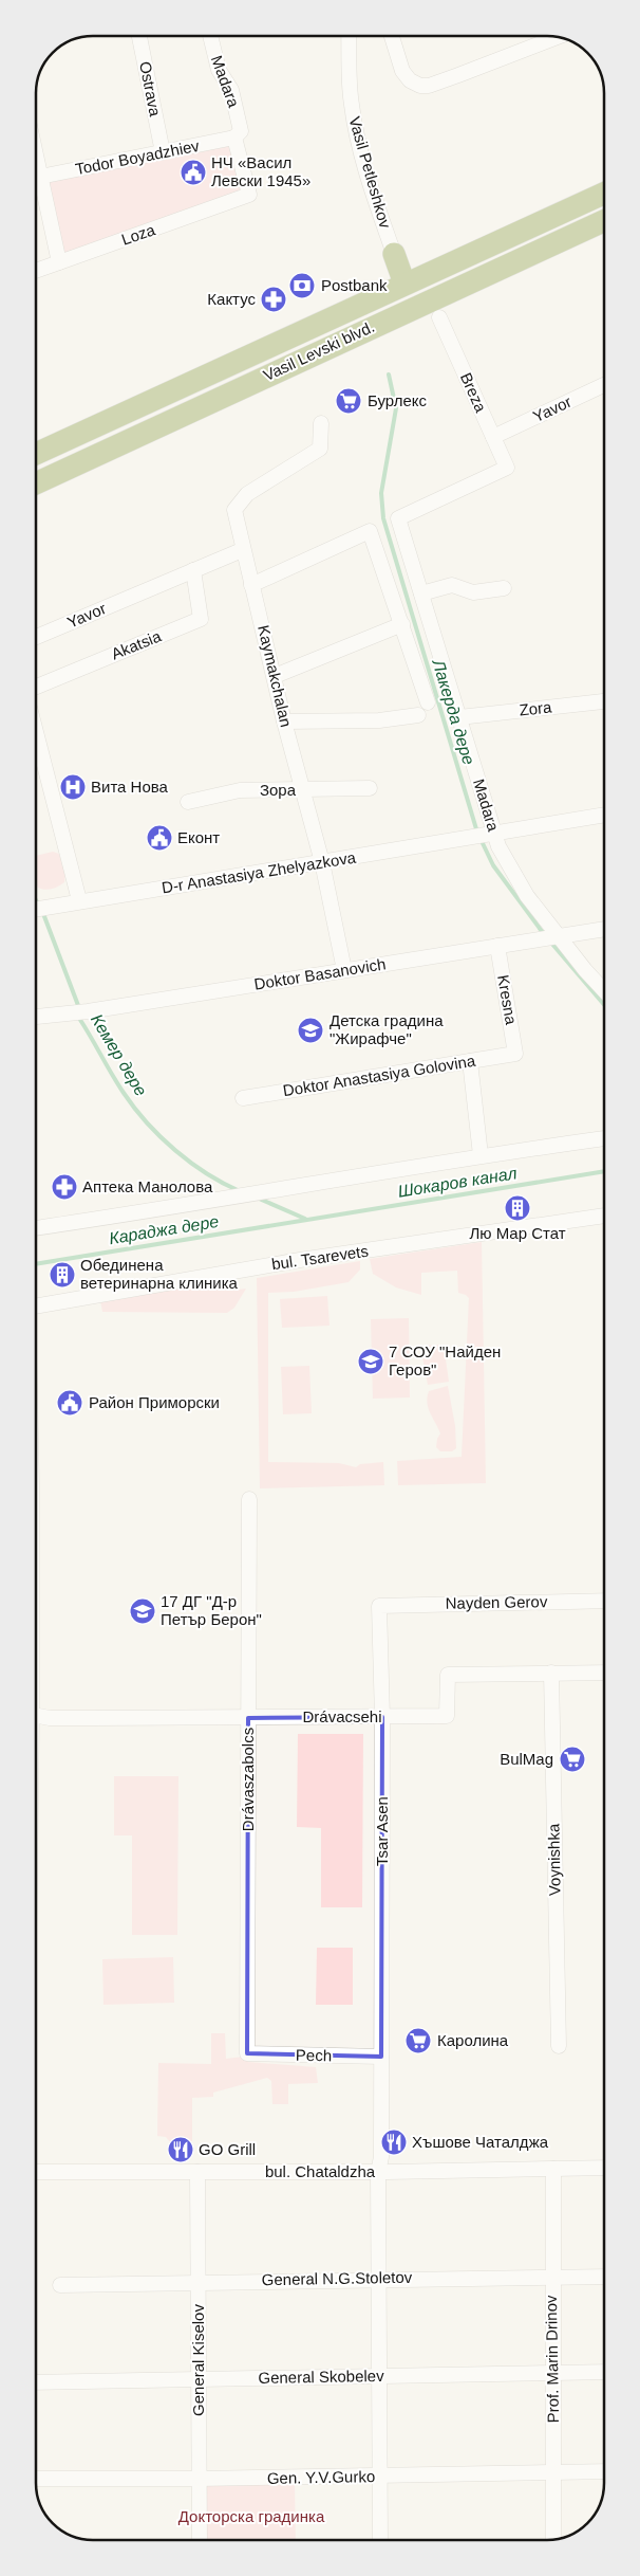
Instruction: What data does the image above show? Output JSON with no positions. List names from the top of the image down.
{
  "streets": {
    "highway": ["Vasil Levski blvd."],
    "street": [
      "Madara",
      "Ostrava",
      "Todor Boyadzhiev",
      "Vasil Petleshkov",
      "Loza",
      "Breza",
      "Yavor",
      "Akatsia",
      "Kaymakchalan",
      "Zora",
      "Зора",
      "D-r Anastasiya Zhelyazkova",
      "Doktor Basanovich",
      "Kresna",
      "Doktor Anastasiya Golovina",
      "bul. Tsarevets",
      "Nayden Gerov",
      "Drávacsehi",
      "Drávaszabolcs",
      "Tsar Asen",
      "Voynishka",
      "Pech",
      "bul. Chataldzha",
      "General N.G.Stoletov",
      "Prof. Marin Drinov",
      "General Kiselov",
      "General Skobelev",
      "Gen. Y.V.Gurko"
    ]
  },
  "crossings": [
    ["Madara", "Todor Boyadzhiev"],
    ["Madara", "Loza"],
    ["Madara", "Breza"],
    ["Madara", "Zora"],
    ["Madara", "D-r Anastasiya Zhelyazkova"],
    ["Madara", "Doktor Basanovich"],
    ["Ostrava", "Todor Boyadzhiev"],
    ["Vasil Levski blvd.", "Breza"],
    ["Breza", "Yavor"],
    ["Yavor", "Akatsia"],
    ["Yavor", "Kaymakchalan"],
    ["Kaymakchalan", "Зора"],
    ["Kaymakchalan", "D-r Anastasiya Zhelyazkova"],
    ["Kaymakchalan", "Doktor Basanovich"],
    ["Doktor Basanovich", "Kresna"],
    ["Kresna", "Doktor Anastasiya Golovina"],
    ["Nayden Gerov", "Tsar Asen"],
    ["Drávacsehi", "Drávaszabolcs"],
    ["Drávacsehi", "Tsar Asen"],
    ["Drávacsehi", "Voynishka"],
    ["Drávaszabolcs", "Pech"],
    ["Tsar Asen", "Pech"],
    ["Tsar Asen", "bul. Chataldzha"],
    ["bul. Chataldzha", "Prof. Marin Drinov"],
    ["bul. Chataldzha", "General Kiselov"],
    ["General N.G.Stoletov", "Prof. Marin Drinov"],
    ["General N.G.Stoletov", "General Kiselov"],
    ["Prof. Marin Drinov", "General Skobelev"],
    ["Prof. Marin Drinov", "Gen. Y.V.Gurko"],
    ["General Kiselov", "General Skobelev"],
    ["General Kiselov", "Gen. Y.V.Gurko"]
  ],
  "water": [
    "Лакерда дере",
    "Кемер дере",
    "Шокаров канал",
    "Караджа дере"
  ],
  "parks": ["Докторска градинка"],
  "places": {
    "public building": ["НЧ «Васил Левски 1945»", "Еконт", "Район Приморски"],
    "bank": ["Postbank"],
    "pharmacy": ["Кактус", "Аптека Манолова"],
    "supermarket": ["Бурлекс", "BulMag", "Каролина"],
    "hospital": ["Вита Нова"],
    "school or university": ["Детска градина \"Жирафче\"", "7 СОУ \"Найден Геров\"", "17 ДГ \"Д-р Петър Берон\""],
    "building": ["Лю Мар Стат", "Обединена ветеринарна клиника"],
    "restaurant": ["Хъшове Чаталджа", "GO Grill"]
  }
}
